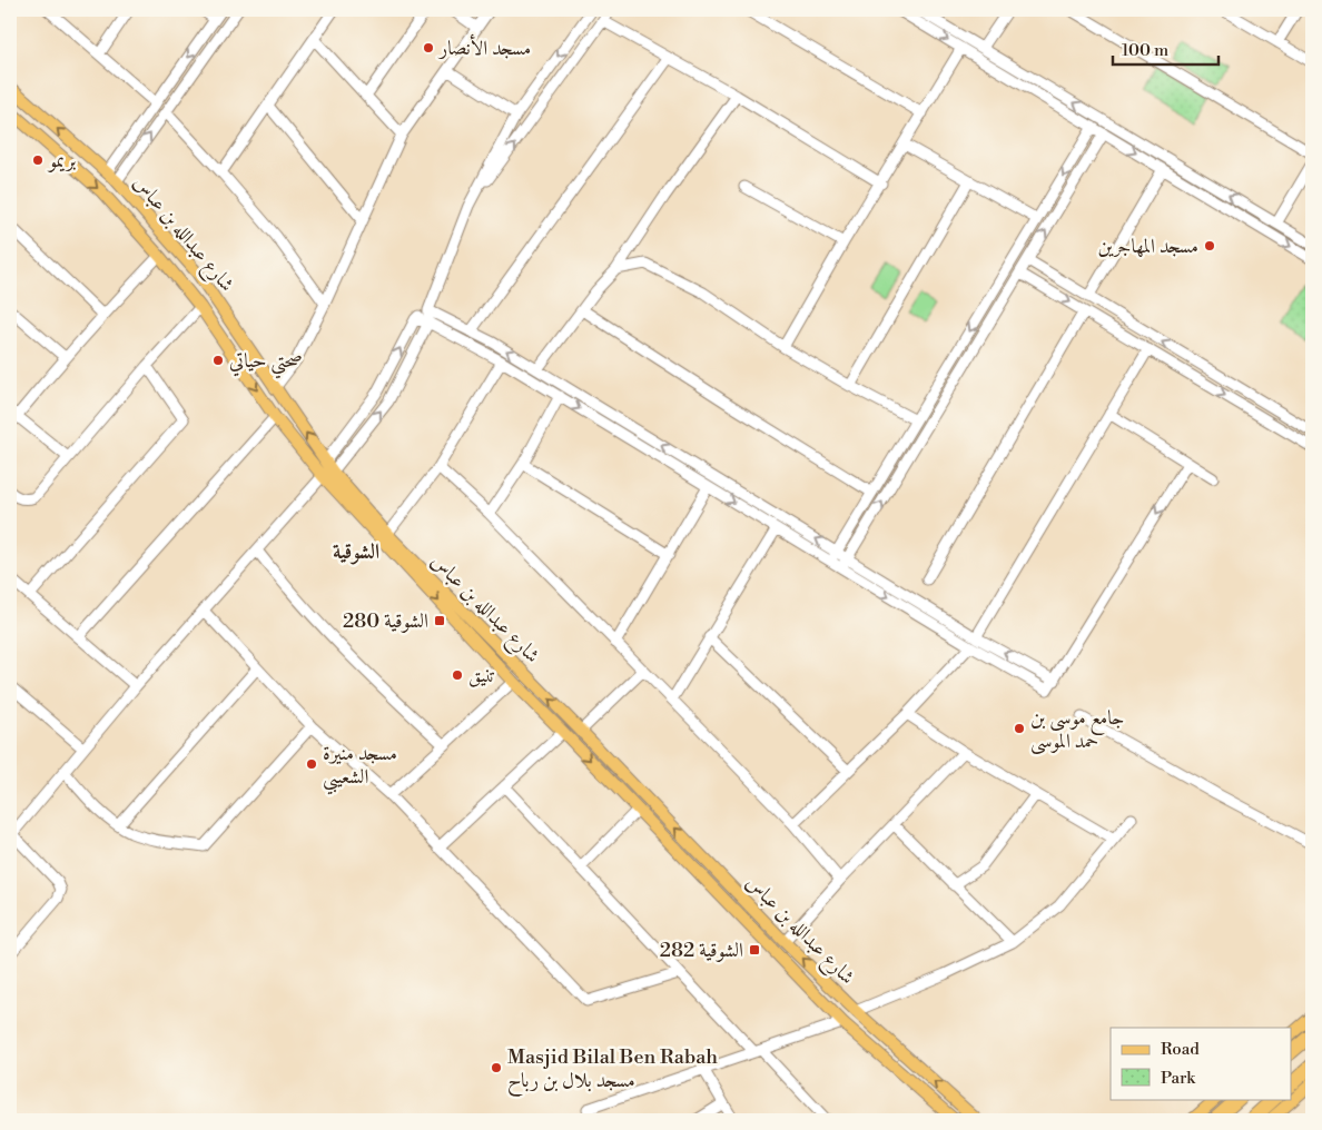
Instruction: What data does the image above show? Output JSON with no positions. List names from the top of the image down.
{
  "streets": {
    "main road": ["شارع عبدالله بن عباس"]
  },
  "districts": ["الشوقية"],
  "places": {
    "other": [
      "مسجد الأنصار",
      "بريمو",
      "مسجد المهاجرين",
      "صحتي حياتي",
      "تنيق",
      "جامع موسى بن حمد الموسى",
      "مسجد منيرة الشعيبي",
      "Masjid Bilal Ben Rabah مسجد بلال بن رباح"
    ],
    "transit": ["الشوقية 280", "الشوقية 282"]
  },
  "legend": ["Road", "Park"],
  "scale_bar": "100 m"
}
